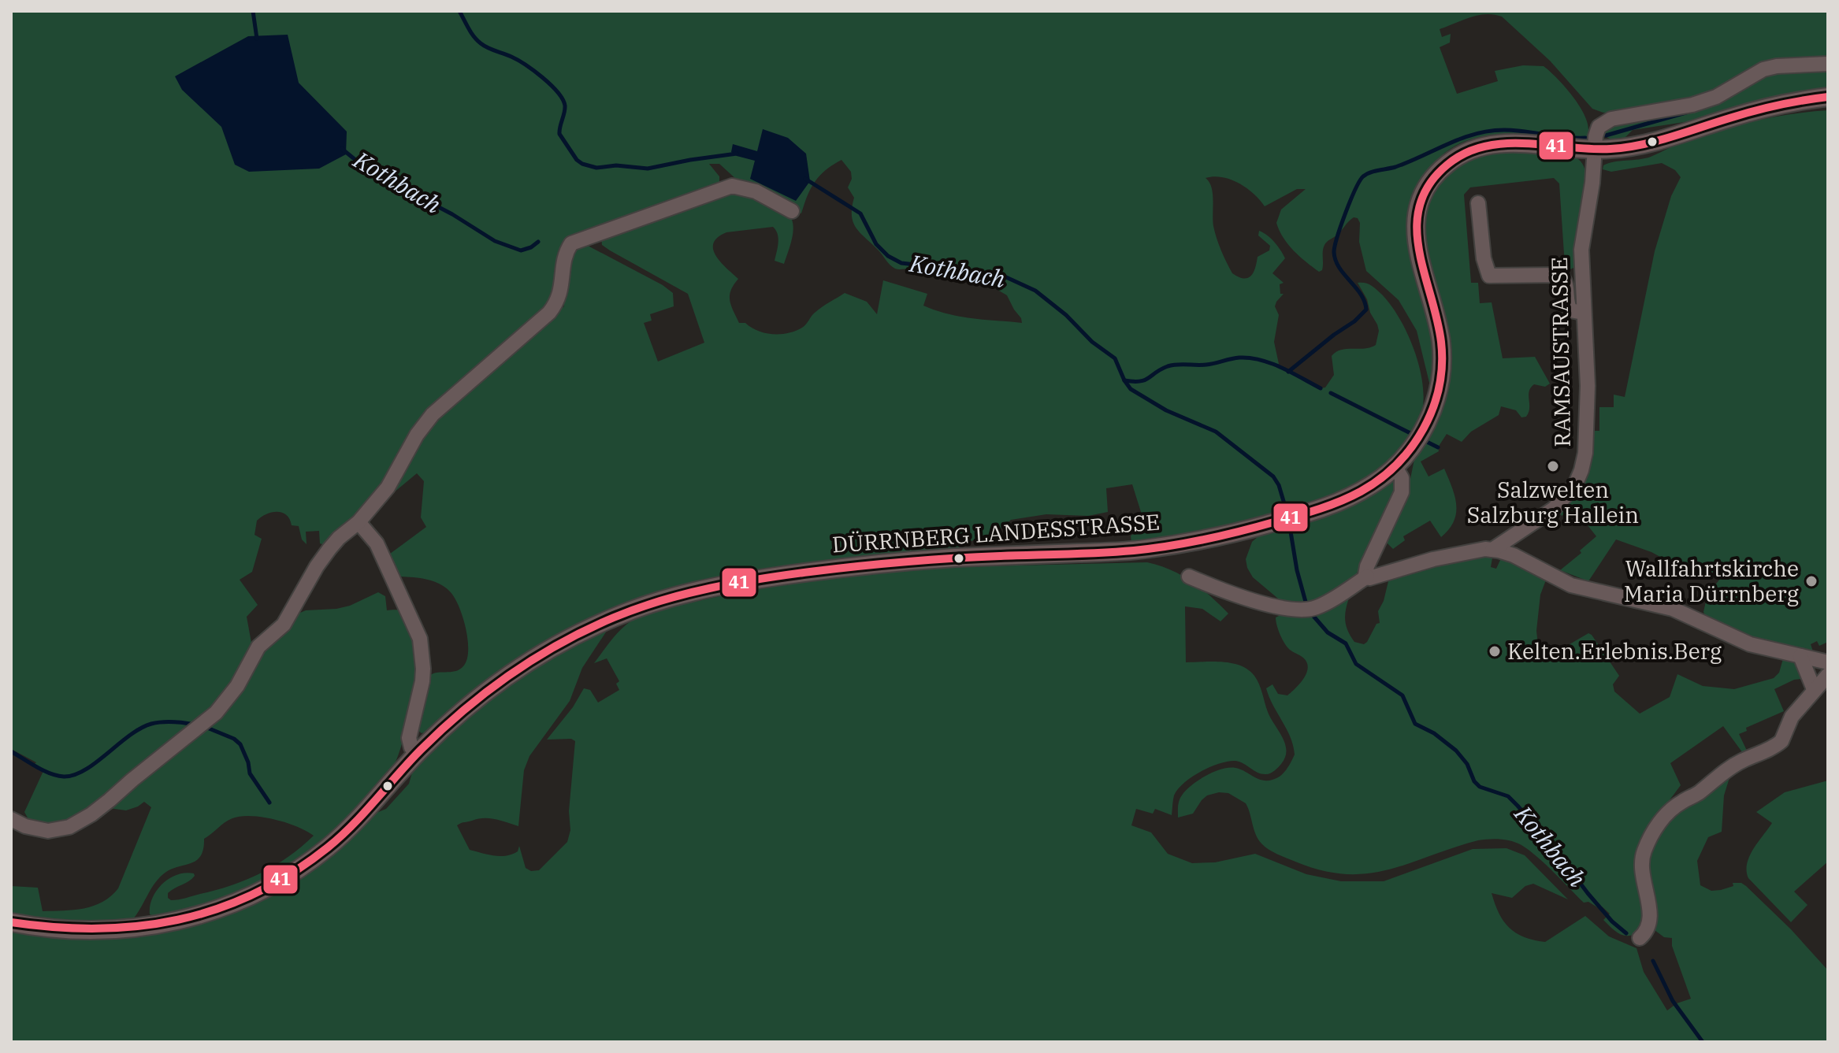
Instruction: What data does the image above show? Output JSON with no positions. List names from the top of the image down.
{
  "streets": {
    "main road": ["DÜRRNBERG LANDESSTRASSE"],
    "street": ["RAMSAUSTRASSE"]
  },
  "crossings": [
    ["RAMSAUSTRASSE", "DÜRRNBERG LANDESSTRASSE"]
  ],
  "water": ["Kothbach"],
  "places": ["Salzwelten Salzburg Hallein", "Wallfahrtskirche Maria Dürrnberg", "Kelten.Erlebnis.Berg"],
  "lines": ["transit line 41"]
}
